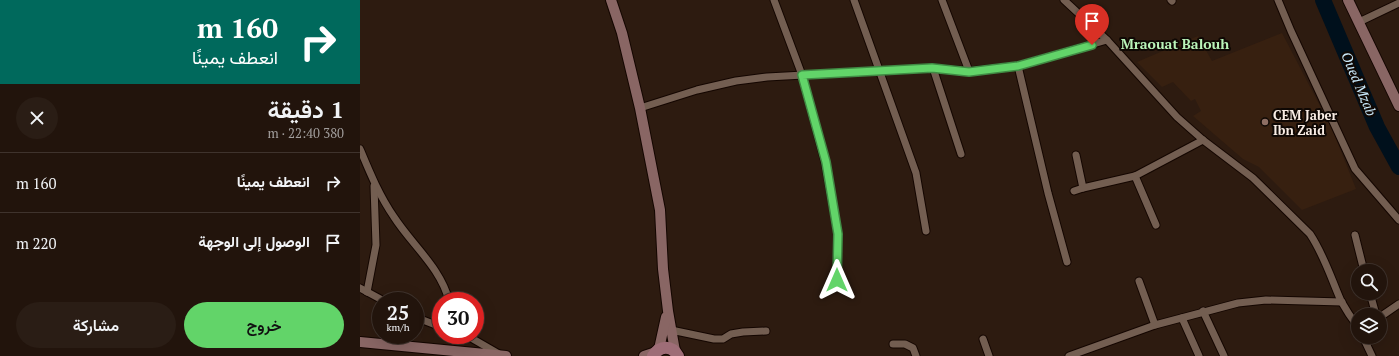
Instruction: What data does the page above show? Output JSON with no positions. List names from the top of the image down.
{
  "districts": ["Mraouat Balouh"],
  "water": ["Oued Mzab"],
  "places": ["CEM Jaber Ibn Zaid"],
  "page": {
    "turn": ["160 m", "انعطف يمينًا"],
    "heading": ["1 دقيقة", "380 m · 22:40"],
    "list": [
      {
        "name": "انعطف يمينًا",
        "value": "160 m"
      },
      {
        "name": "الوصول إلى الوجهة",
        "value": "220 m"
      }
    ],
    "speed": "25 km/h",
    "limit": "30",
    "buttons": ["خروج", "مشاركة"]
  }
}
